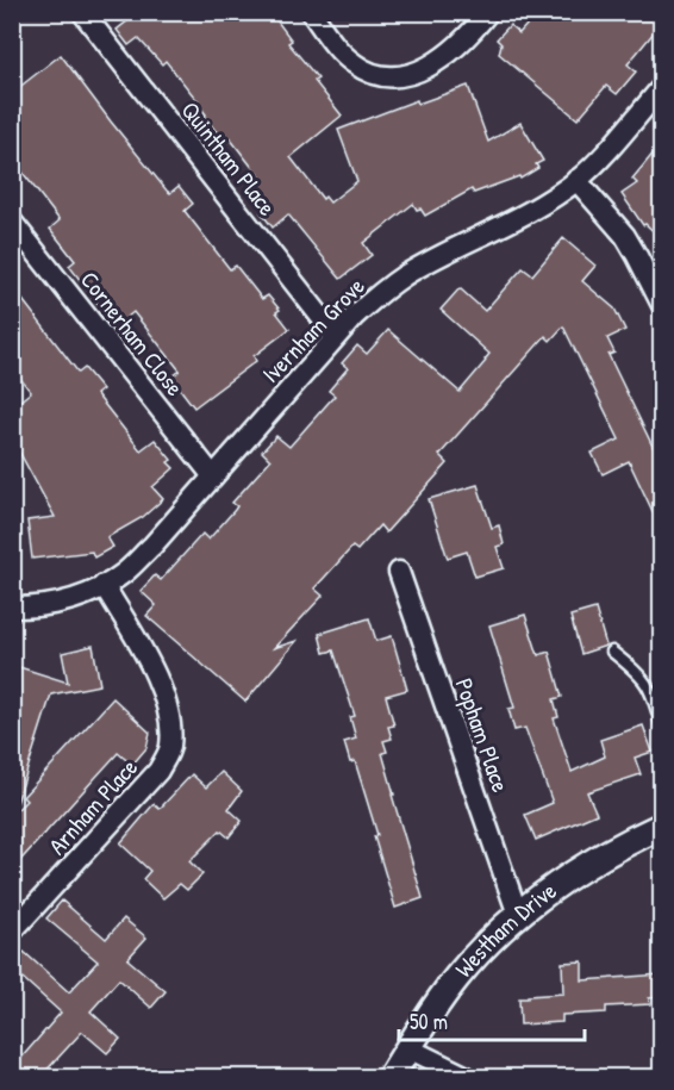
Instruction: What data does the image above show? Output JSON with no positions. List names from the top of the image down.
{
  "streets": {
    "street": [
      "Quintham Place",
      "Ivernham Grove",
      "Cornerham Close",
      "Popham Place",
      "Arnham Place",
      "Westham Drive"
    ]
  },
  "crossings": [
    ["Quintham Place", "Ivernham Grove"],
    ["Ivernham Grove", "Cornerham Close"],
    ["Ivernham Grove", "Arnham Place"],
    ["Popham Place", "Westham Drive"]
  ],
  "scale_bar": "50 m"
}
